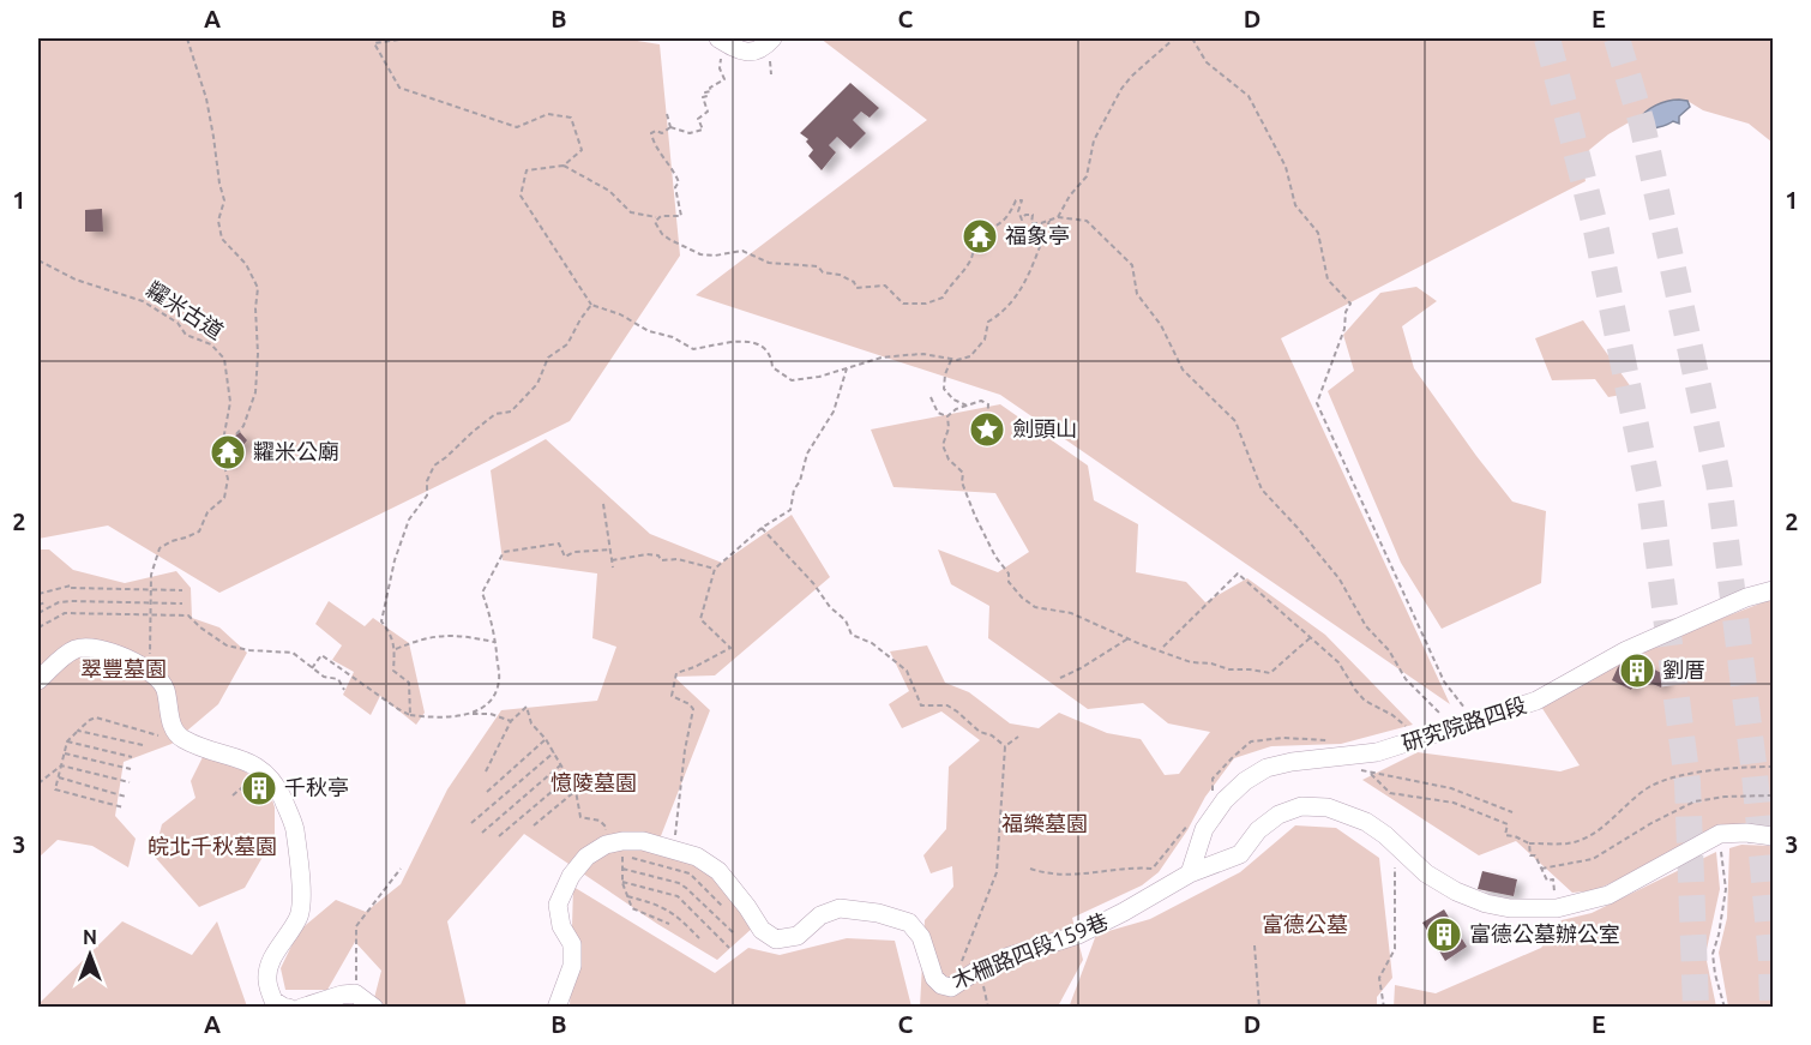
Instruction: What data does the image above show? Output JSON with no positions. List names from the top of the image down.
{
  "streets": {
    "street": ["研究院路四段", "木柵路四段159巷"],
    "path": ["糶米古道"]
  },
  "crossings": [
    ["研究院路四段", "木柵路四段159巷"]
  ],
  "parks": [
    "翠豐墓園",
    "憶陵墓園",
    "福樂墓園",
    "皖北千秋墓園",
    "富德公墓"
  ],
  "places": {
    "temple": ["福象亭", "糶米公廟"],
    "place": ["劍頭山"],
    "building": ["劉厝", "千秋亭", "富德公墓辦公室"]
  },
  "north": "top",
  "grid": {
    "columns": [
      "A",
      "B",
      "C",
      "D",
      "E"
    ],
    "rows": ["1", "2", "3"]
  }
}
